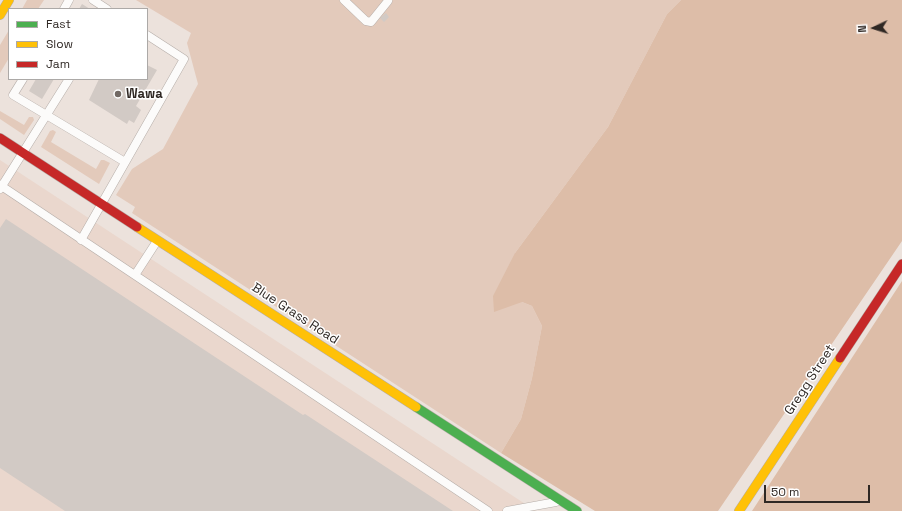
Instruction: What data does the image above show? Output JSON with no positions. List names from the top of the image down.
{
  "streets": {
    "street": ["Blue Grass Road", "Gregg Street"]
  },
  "places": ["Wawa"],
  "legend": ["Fast", "Slow", "Jam"],
  "scale_bar": "50 m",
  "north": "left"
}
